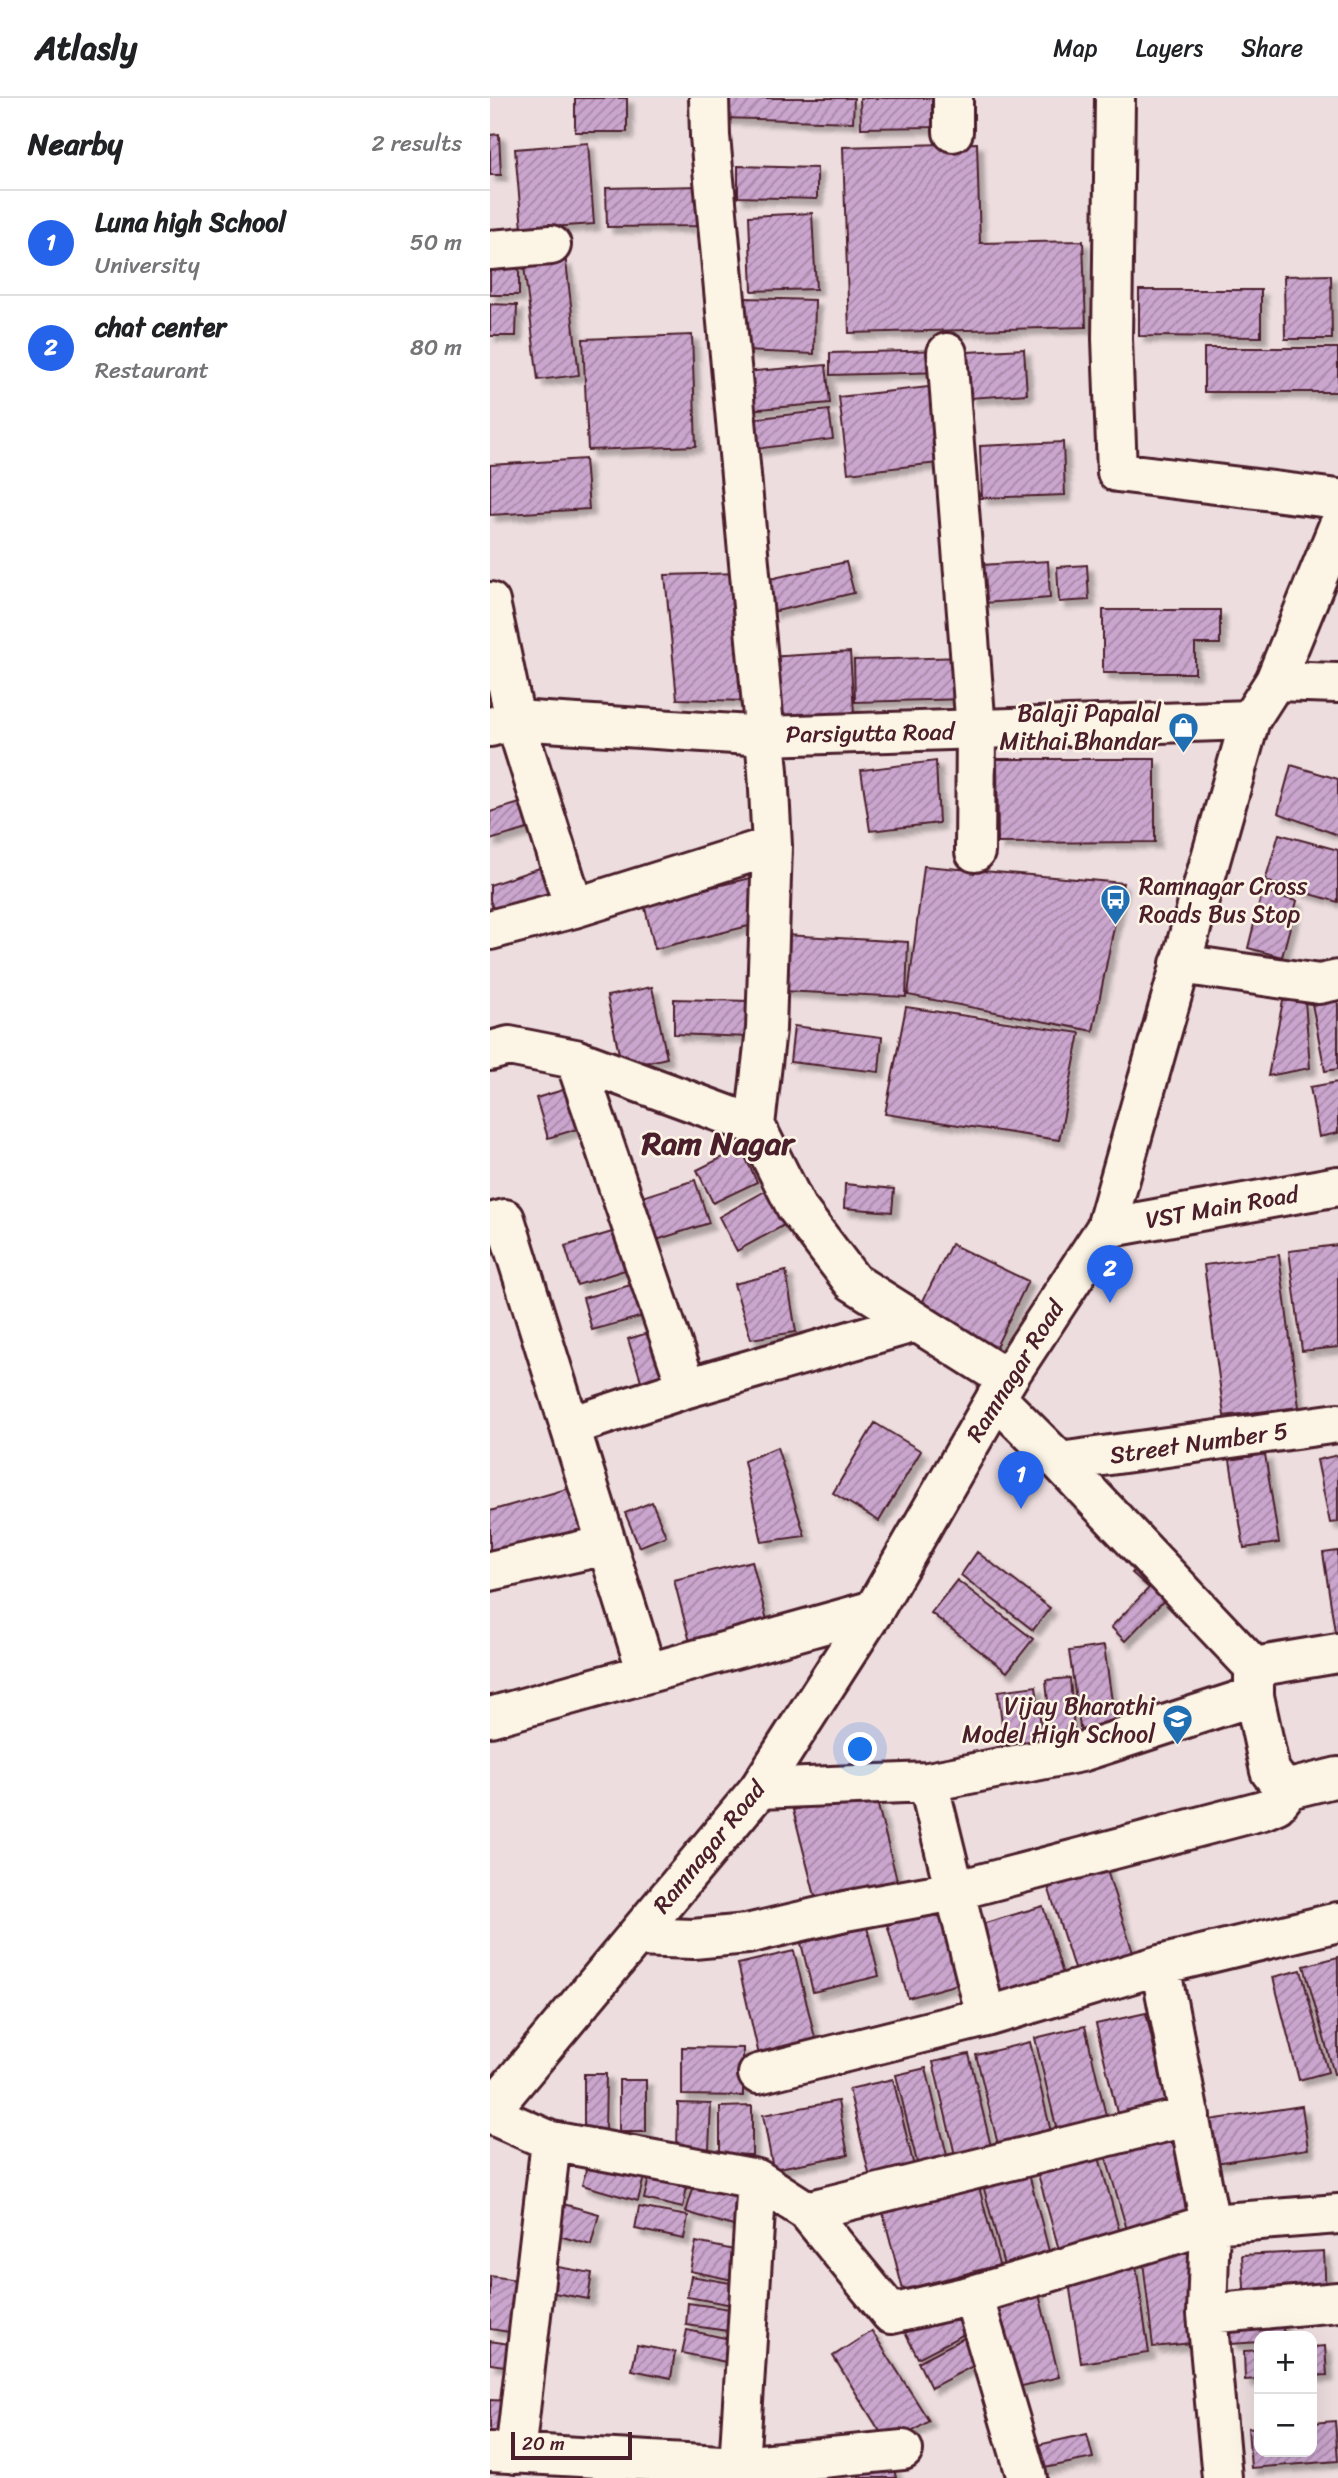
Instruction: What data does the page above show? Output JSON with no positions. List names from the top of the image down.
{
  "streets": {
    "street": [
      "Parsigutta Road",
      "VST Main Road",
      "Ramnagar Road",
      "Street Number 5"
    ]
  },
  "crossings": [
    ["Parsigutta Road", "Ramnagar Road"],
    ["VST Main Road", "Ramnagar Road"]
  ],
  "districts": ["Ram Nagar"],
  "places": {
    "shop": ["Balaji Papalal Mithai Bhandar"],
    "bus stop": ["Ramnagar Cross Roads Bus Stop"],
    "school or university": ["Vijay Bharathi Model High School"]
  },
  "scale_bar": "20 m",
  "page": {
    "header": "Atlasly",
    "nav": ["Map", "Layers", "Share"],
    "heading": ["Nearby", "2 results"],
    "list": [
      {
        "mark": "1",
        "name": "Luna high School",
        "note": "University",
        "value": "50 m"
      },
      {
        "mark": "2",
        "name": "chat center",
        "note": "Restaurant",
        "value": "80 m"
      }
    ],
    "pins": ["2", "1"],
    "map_buttons": ["+", "−"],
    "scale": "20 m"
  }
}
